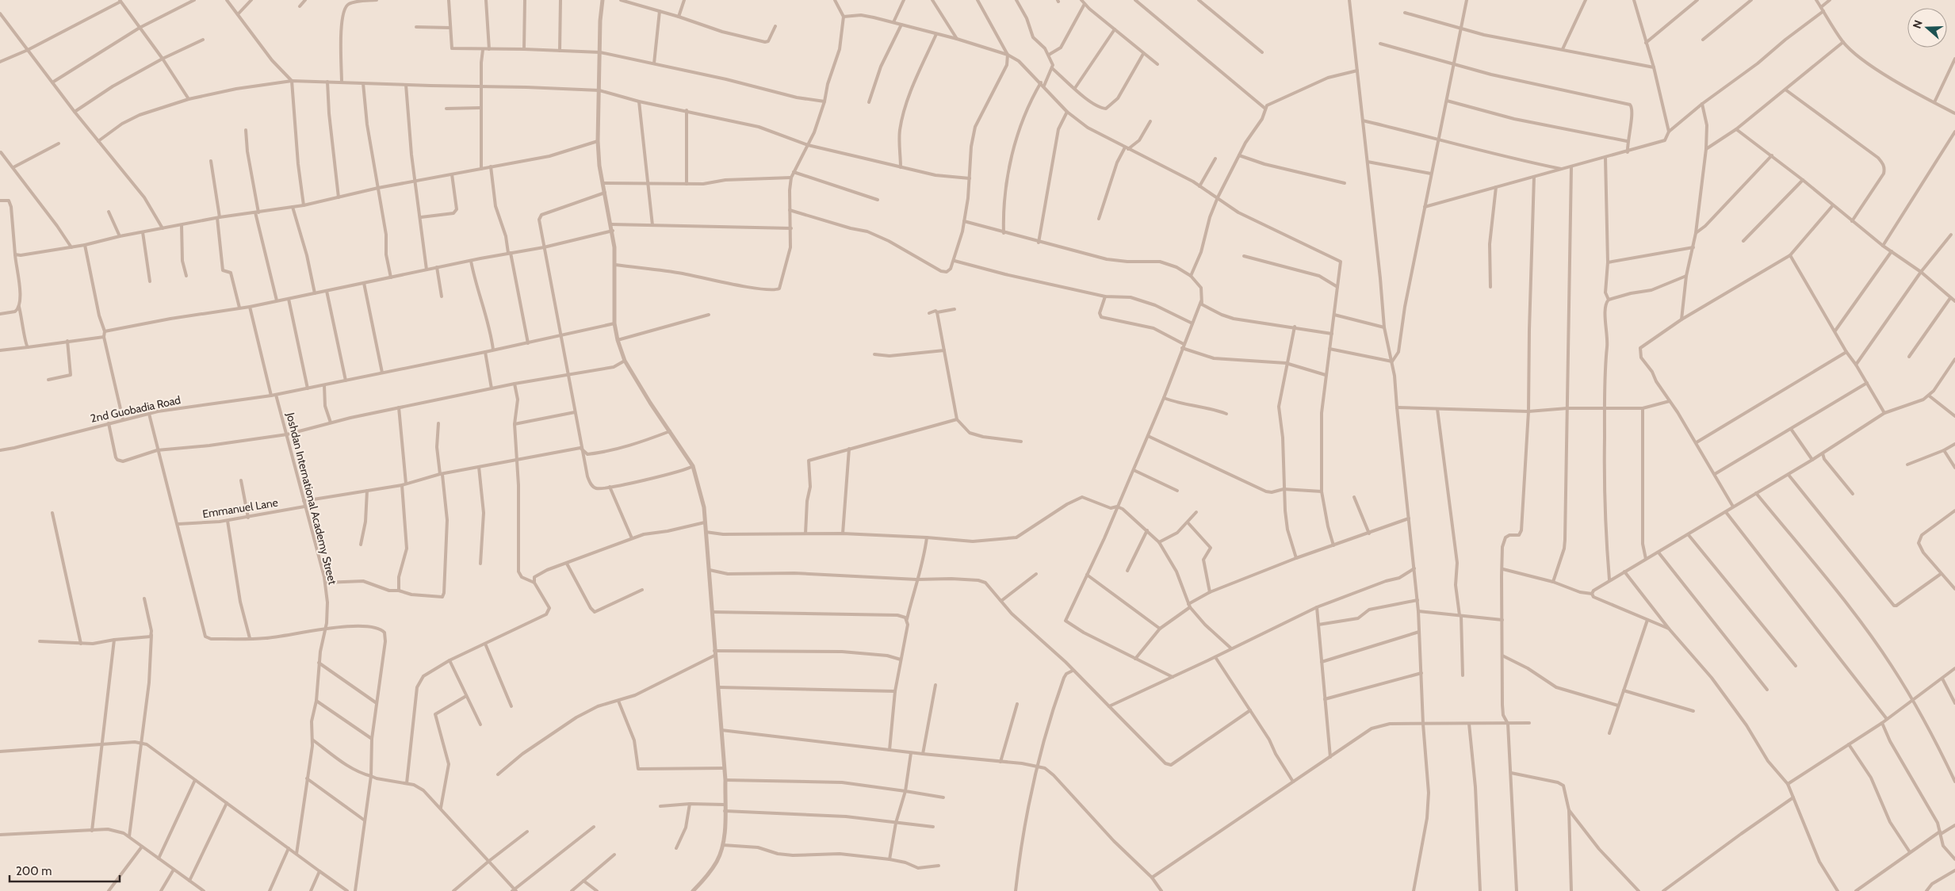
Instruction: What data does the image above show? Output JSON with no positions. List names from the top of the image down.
{
  "streets": {
    "street": ["2nd Guobadia Road", "Joshdan International Academy Street", "Emmanuel Lane"]
  },
  "crossings": [
    ["2nd Guobadia Road", "Joshdan International Academy Street"],
    ["Joshdan International Academy Street", "Emmanuel Lane"]
  ],
  "scale_bar": "200 m",
  "north": "left"
}
